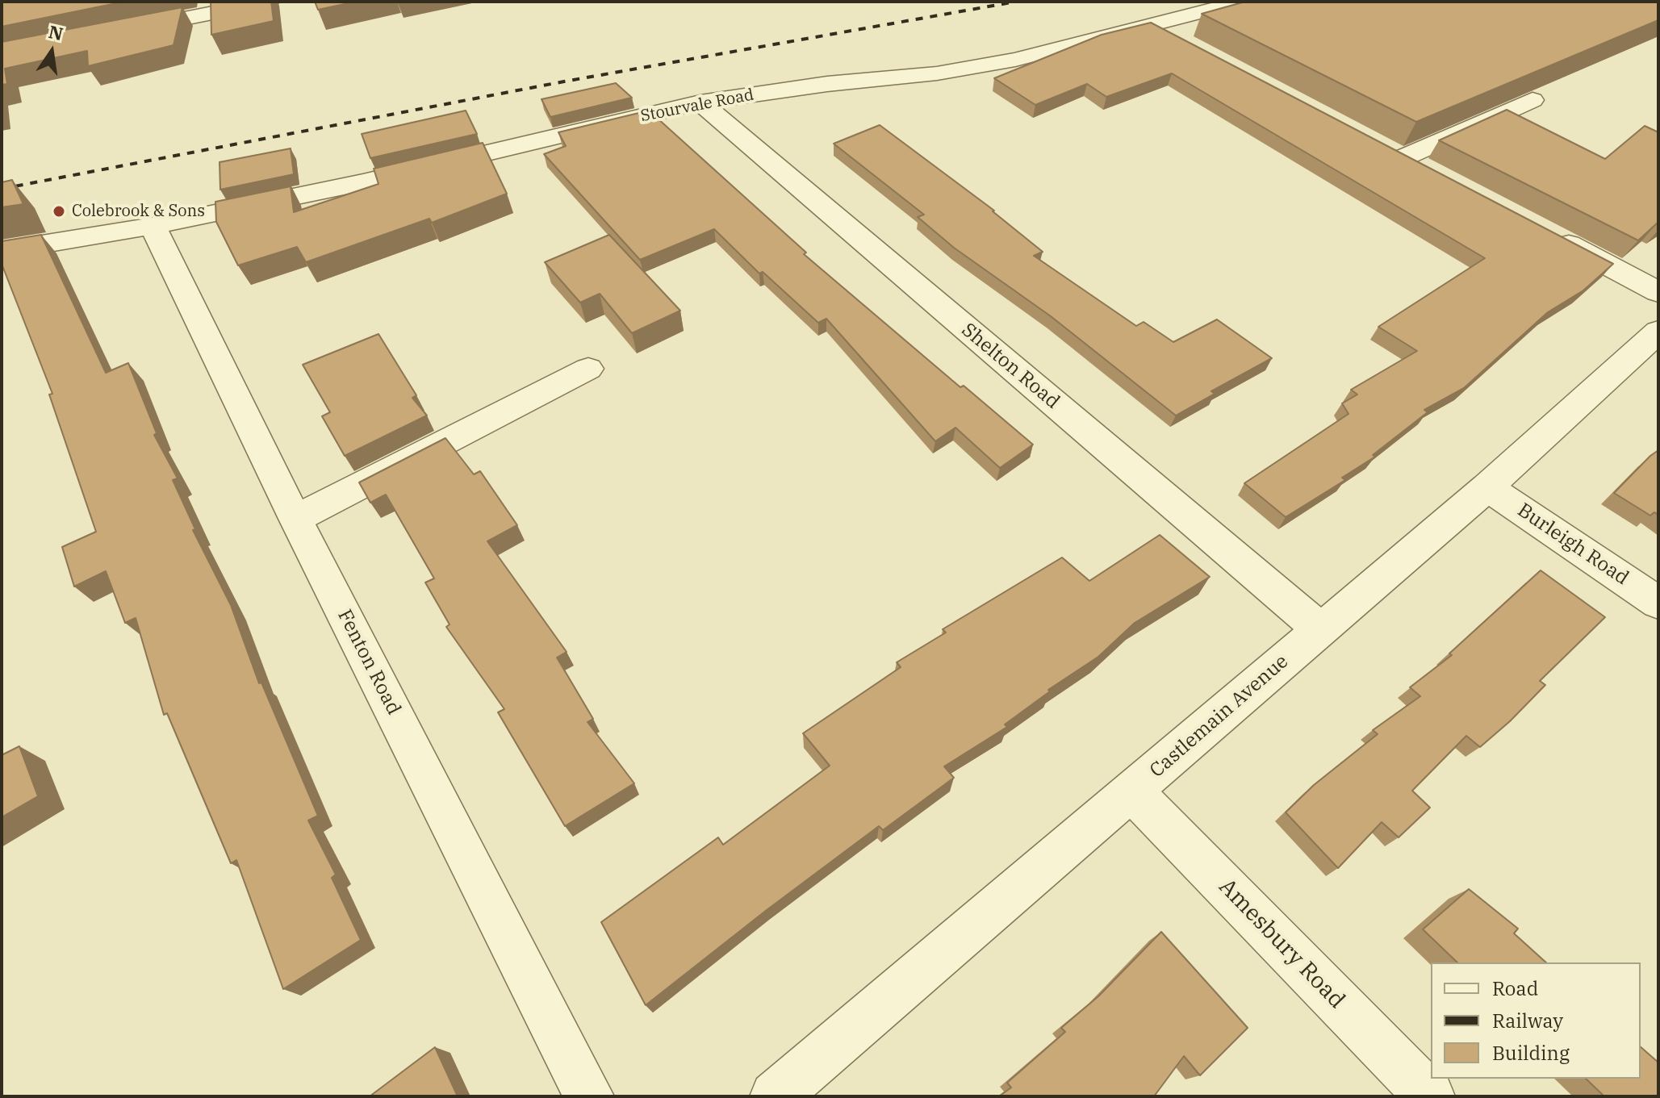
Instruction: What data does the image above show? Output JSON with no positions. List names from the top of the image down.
{
  "streets": {
    "street": [
      "Stourvale Road",
      "Shelton Road",
      "Burleigh Road",
      "Fenton Road",
      "Castlemain Avenue",
      "Amesbury Road"
    ]
  },
  "crossings": [
    ["Stourvale Road", "Shelton Road"],
    ["Stourvale Road", "Fenton Road"],
    ["Shelton Road", "Castlemain Avenue"],
    ["Burleigh Road", "Castlemain Avenue"],
    ["Castlemain Avenue", "Amesbury Road"]
  ],
  "places": ["Colebrook & Sons"],
  "legend": ["Road", "Railway", "Building"],
  "north": "top"
}
